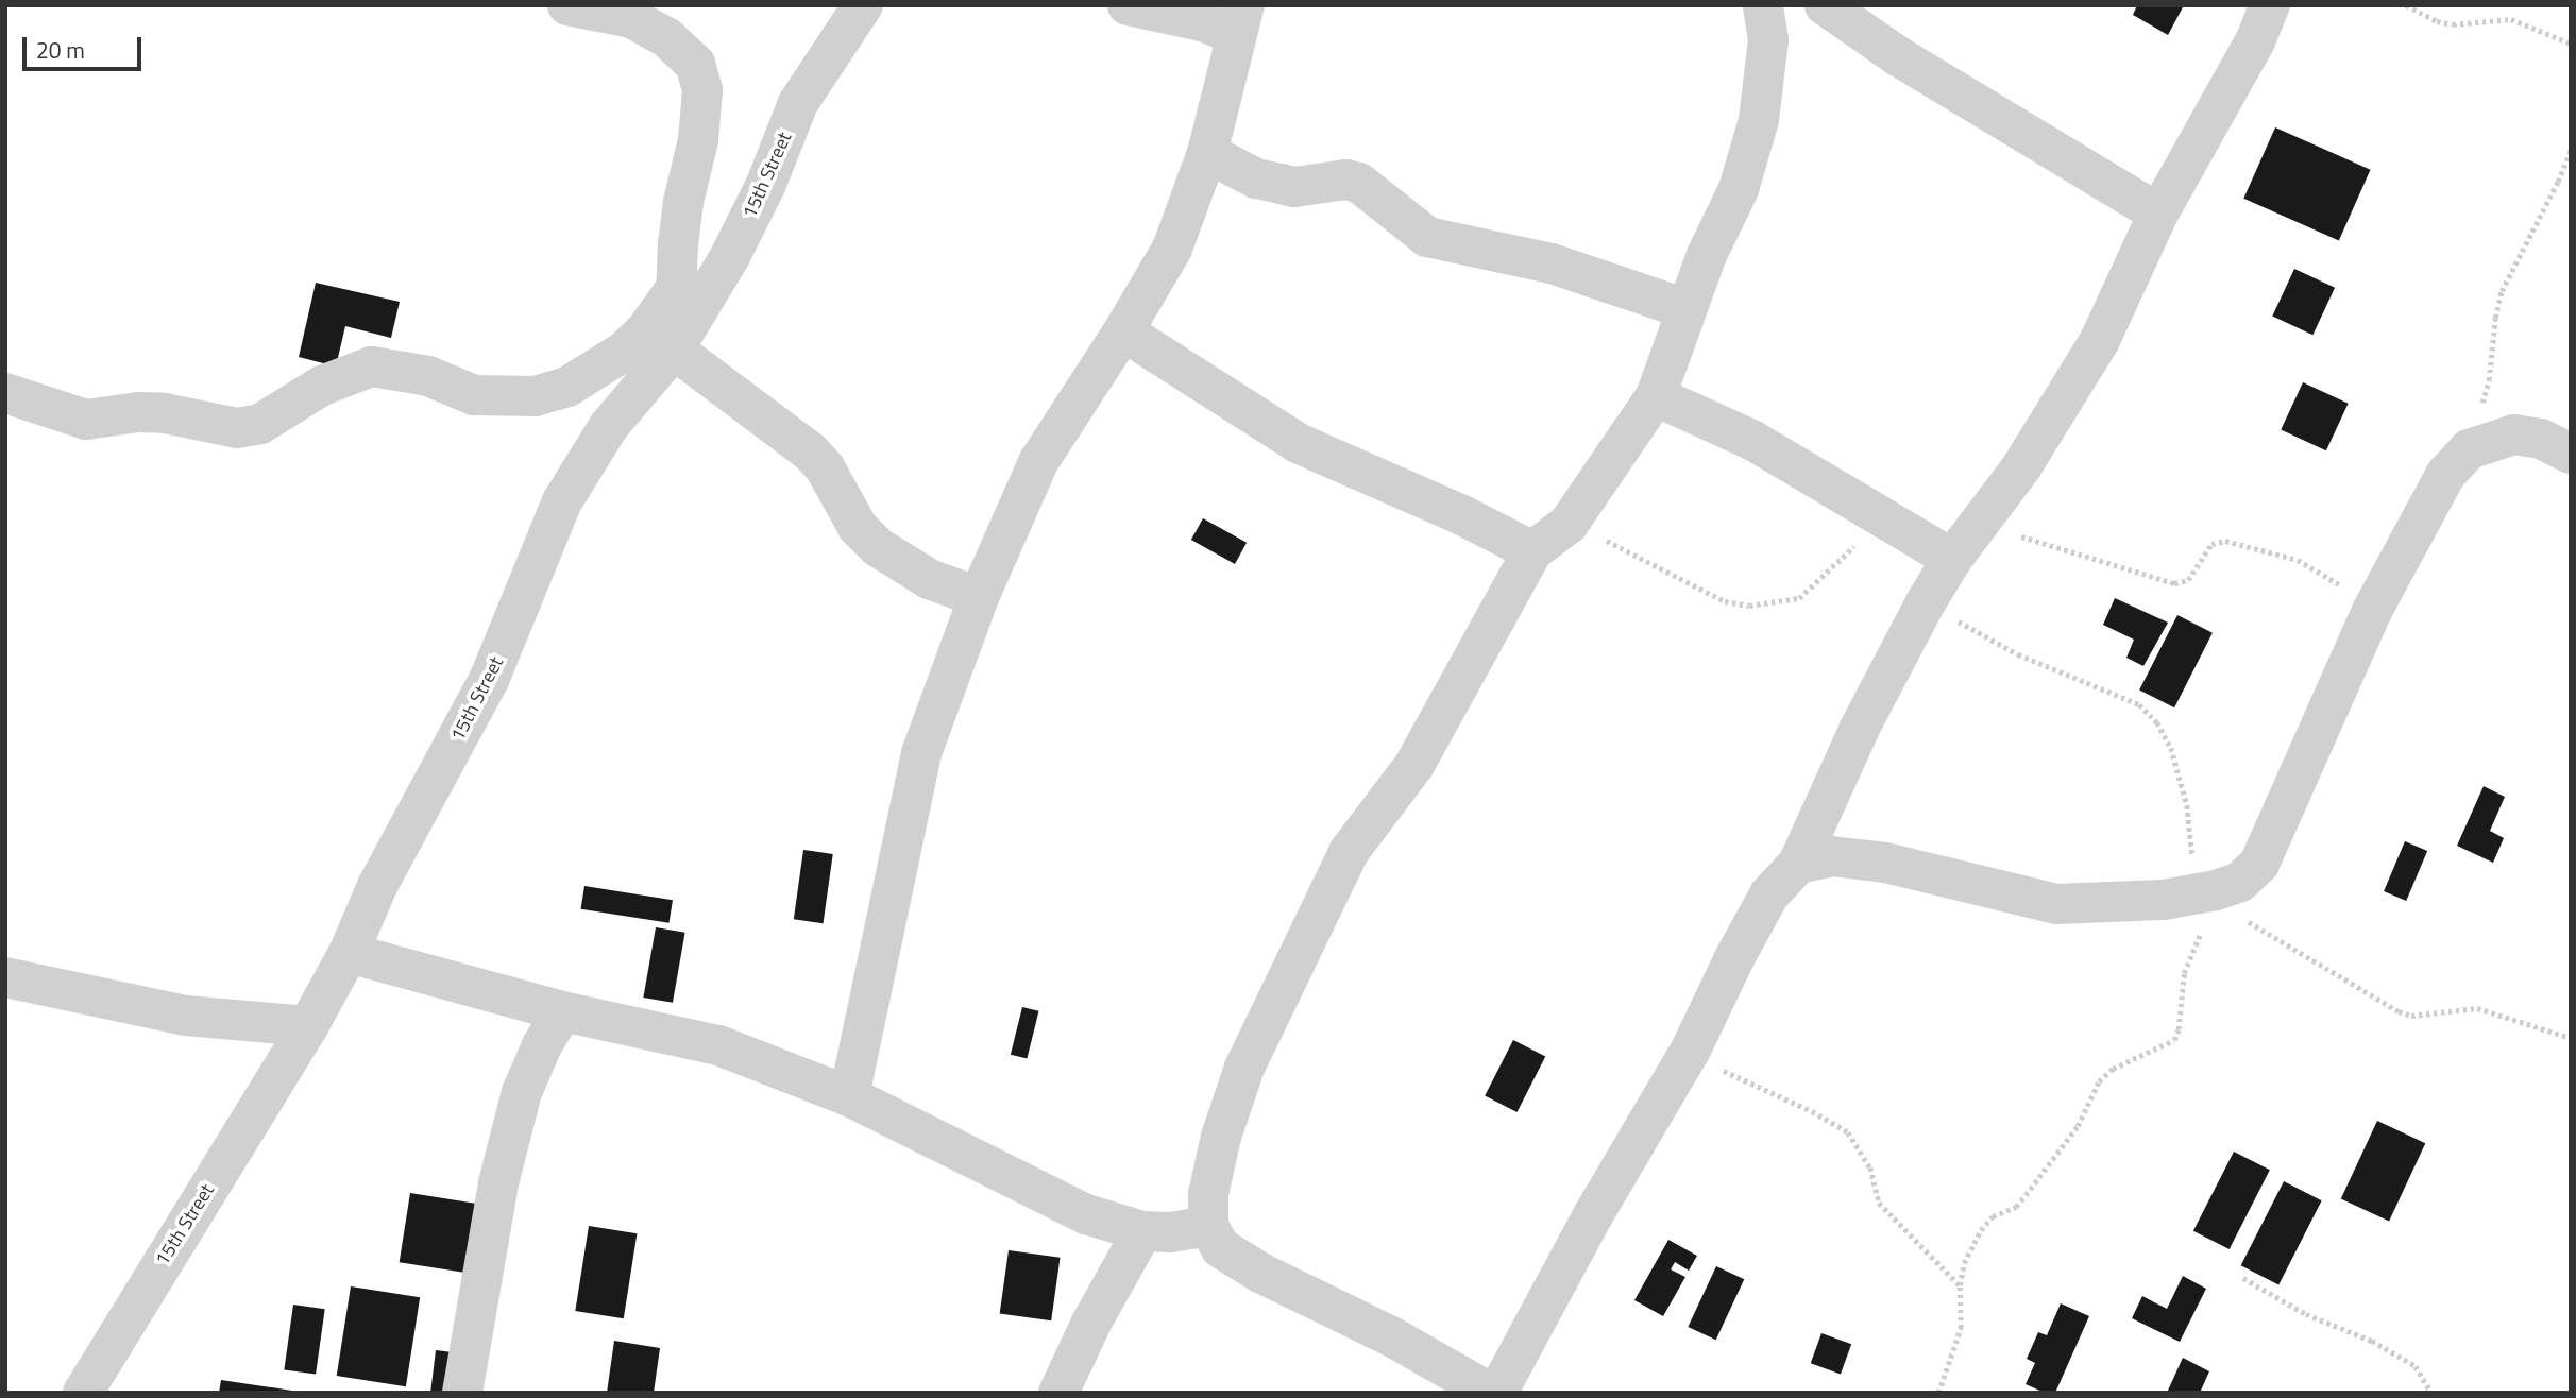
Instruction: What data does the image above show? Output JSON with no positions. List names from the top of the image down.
{
  "streets": {
    "street": ["15th Street"]
  },
  "scale_bar": "20 m"
}
